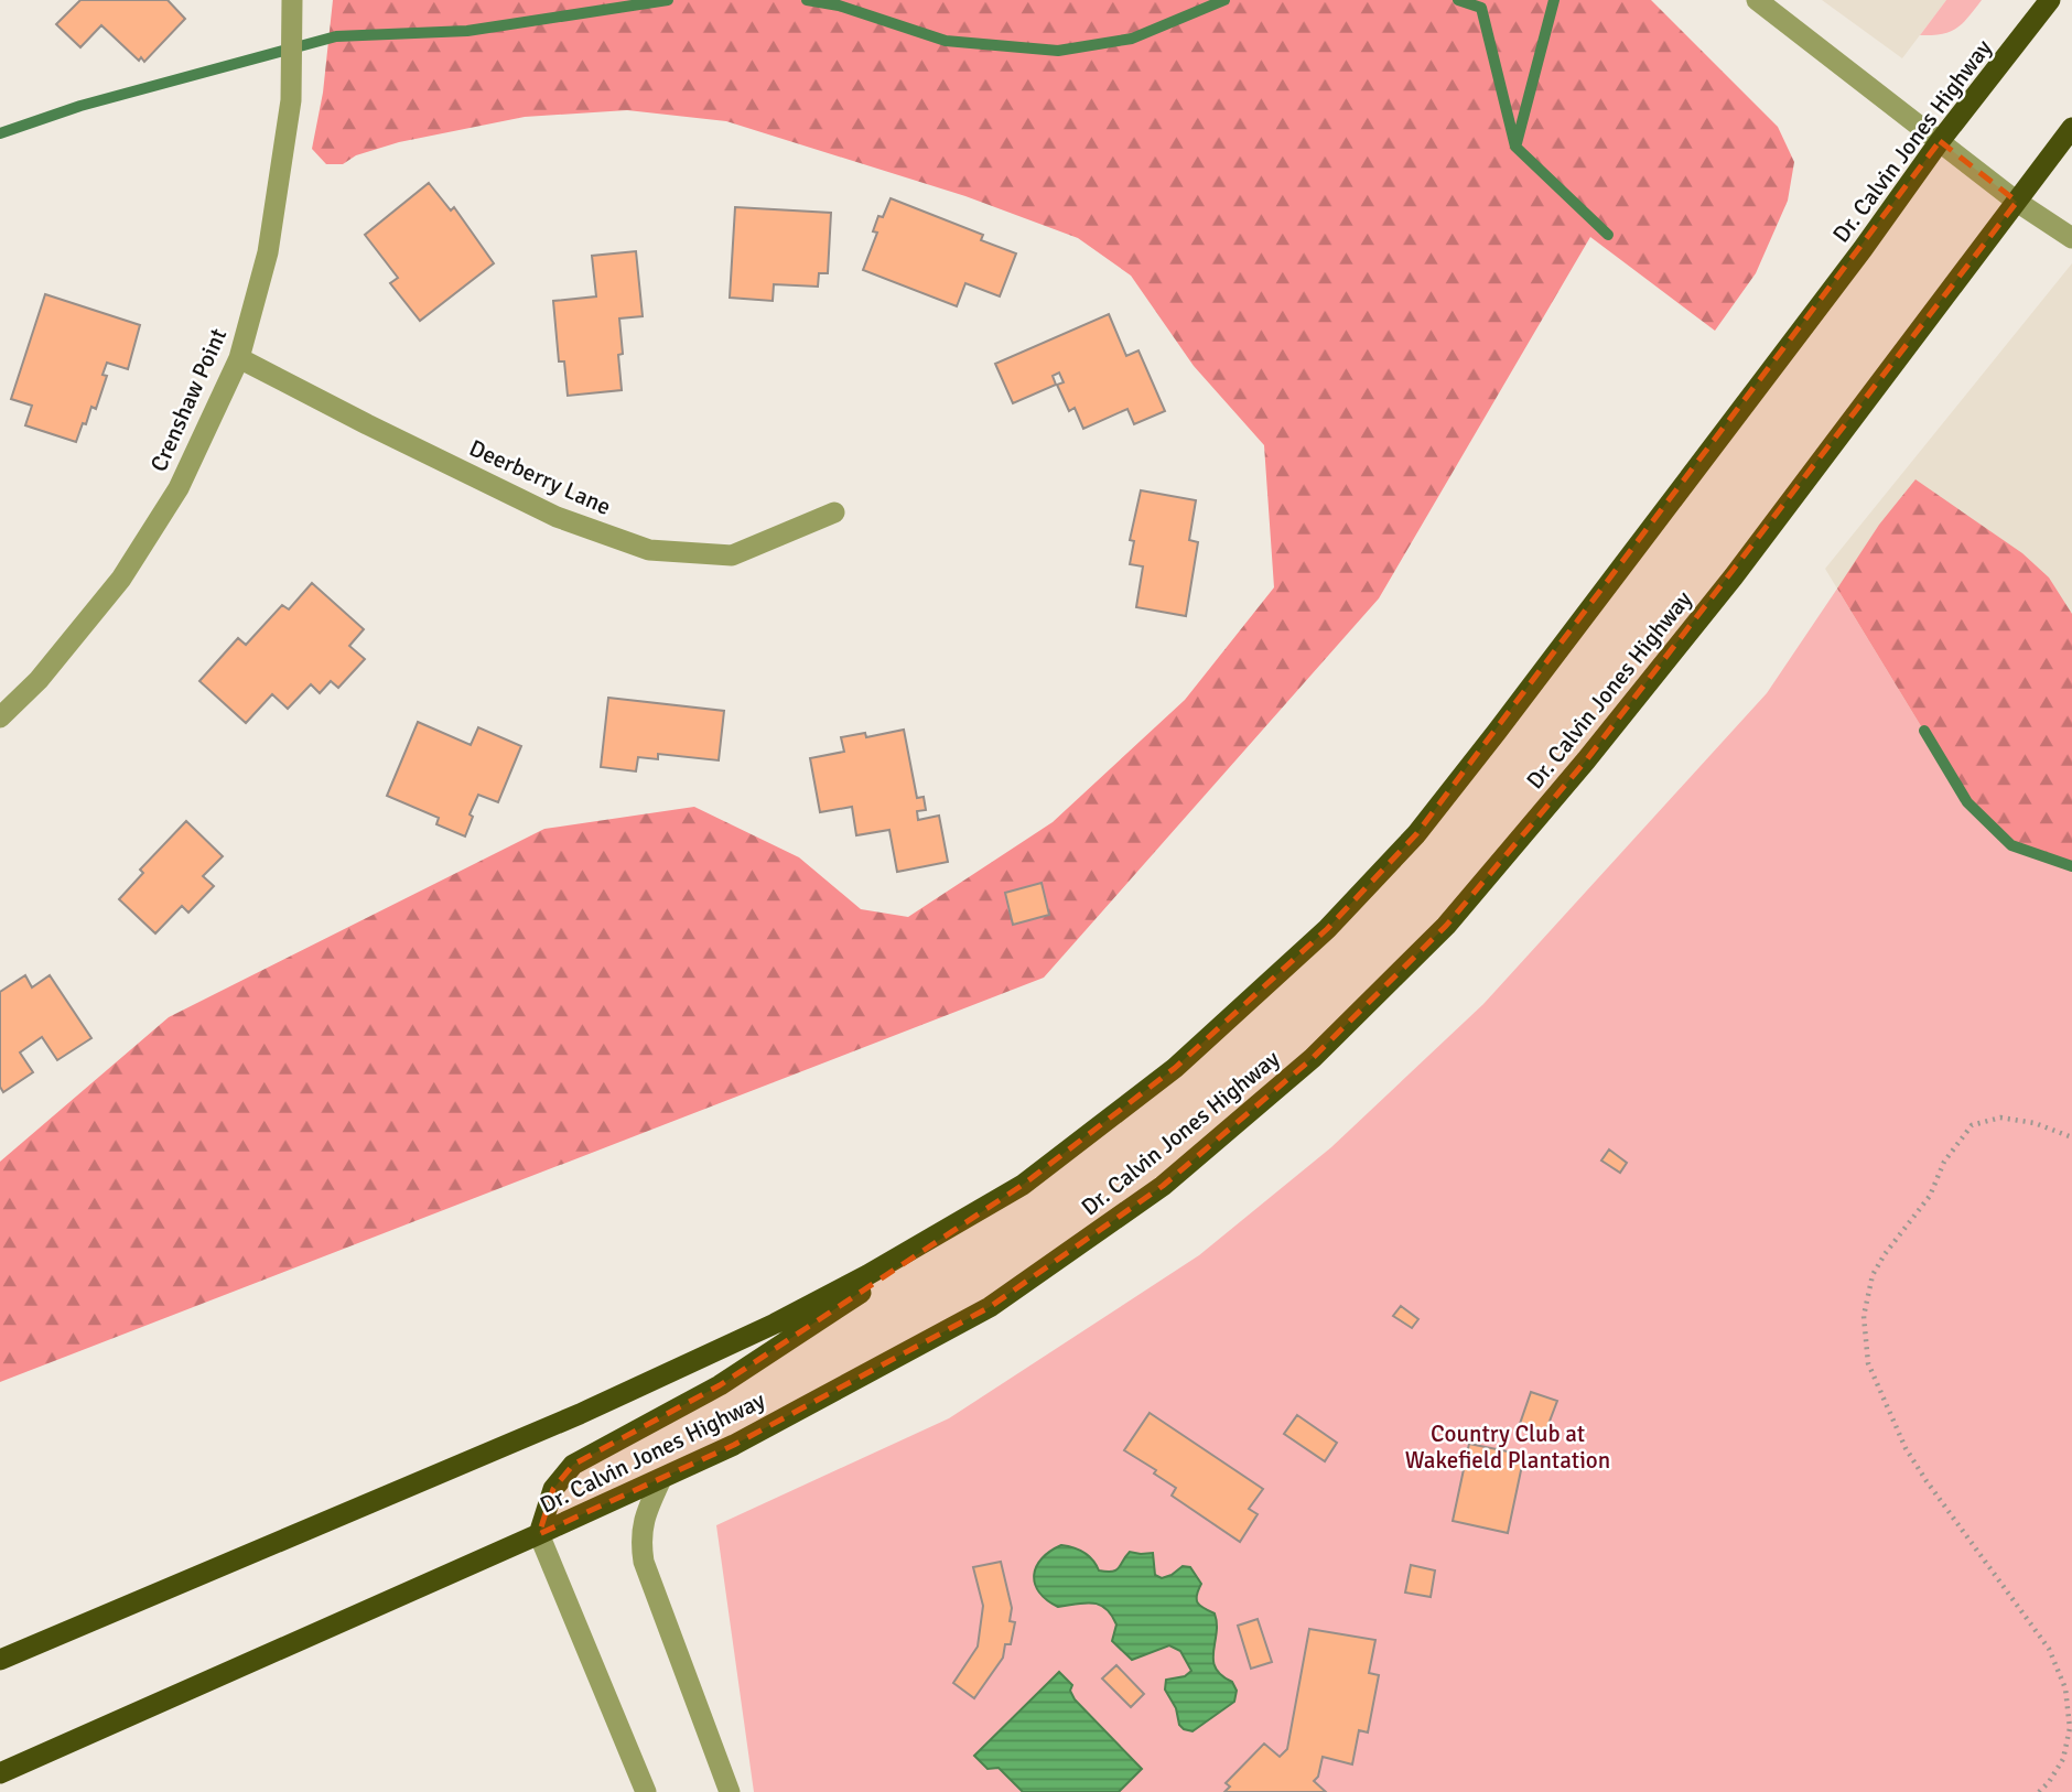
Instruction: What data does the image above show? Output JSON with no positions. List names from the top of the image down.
{
  "streets": {
    "highway": ["Dr. Calvin Jones Highway"],
    "street": ["Crenshaw Point", "Deerberry Lane"]
  },
  "crossings": [
    ["Crenshaw Point", "Deerberry Lane"]
  ],
  "parks": ["Country Club at Wakefield Plantation"]
}
